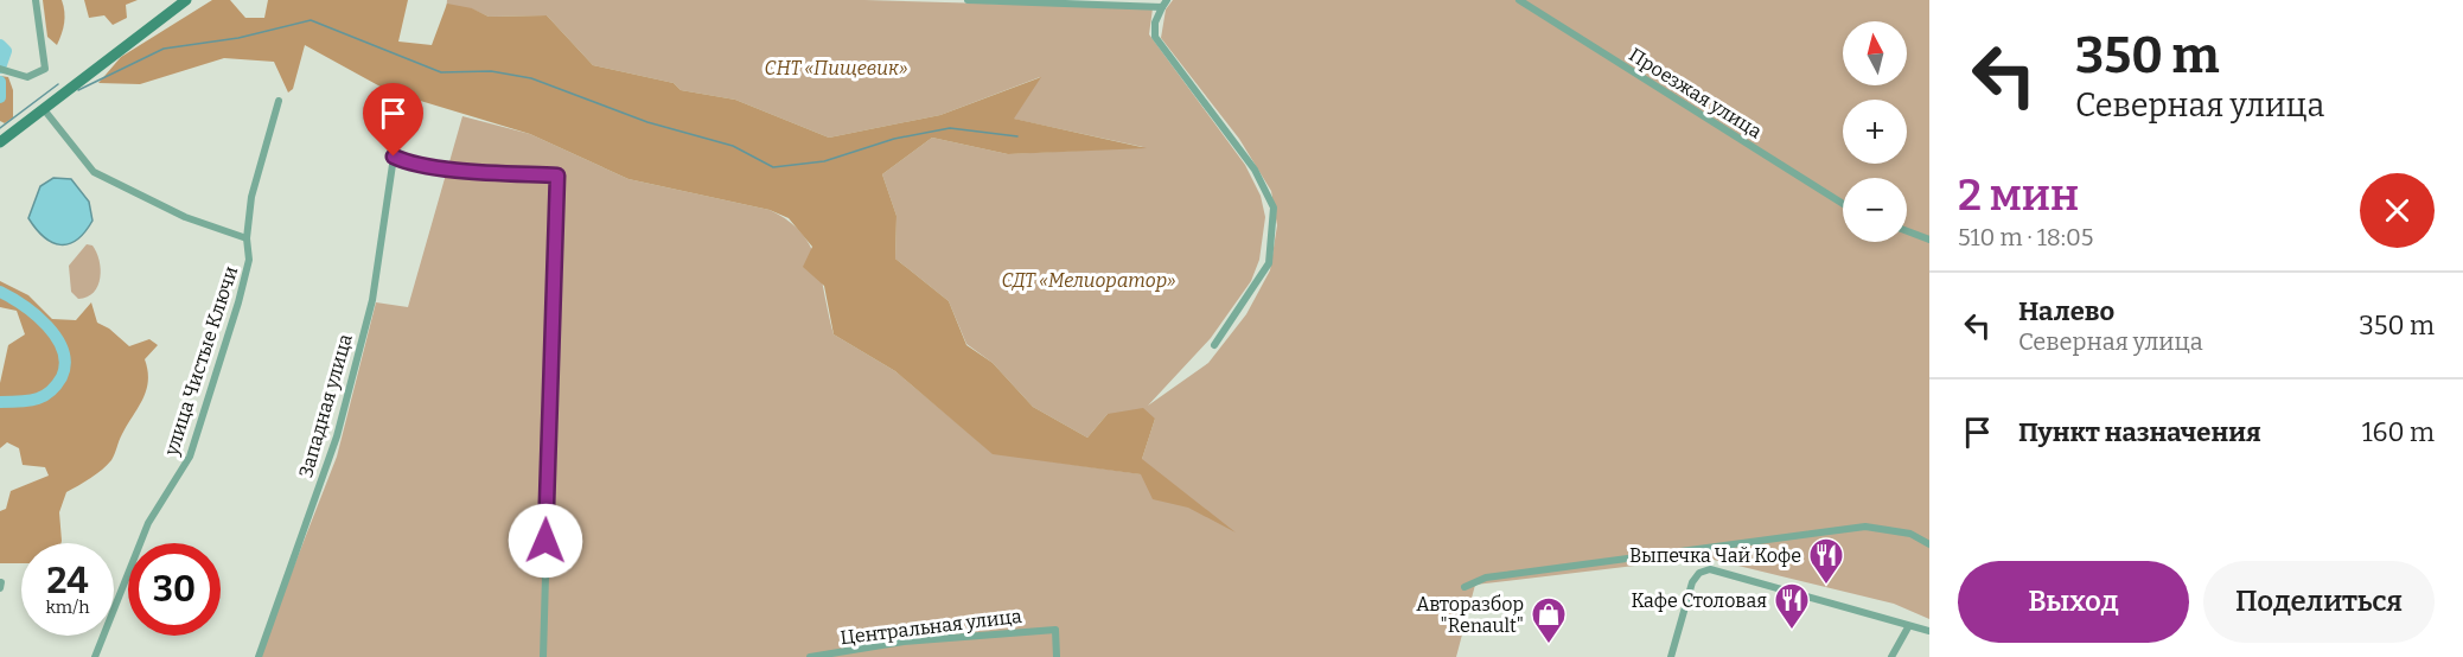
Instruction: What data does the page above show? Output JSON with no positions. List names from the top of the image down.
{
  "streets": {
    "street": [
      "Проезжая улица",
      "улица Чистые Ключи",
      "Западная улица",
      "Центральная улица"
    ]
  },
  "parks": ["СНТ «Пищевик»", "СДТ «Мелиоратор»"],
  "places": {
    "restaurant": ["Выпечка Чай Кофе", "Кафе Столовая"],
    "shop": ["Авторазбор \"Renault\""]
  },
  "north": "top",
  "page": {
    "turn": ["350 m", "Северная улица"],
    "map_buttons": ["+", "−"],
    "heading": ["2 мин", "510 m · 18:05"],
    "list": [
      {
        "name": "Налево",
        "note": "Северная улица",
        "value": "350 m"
      },
      {
        "name": "Пункт назначения",
        "value": "160 m"
      }
    ],
    "speed": "24 km/h",
    "limit": "30",
    "buttons": ["Выход", "Поделиться"]
  }
}
